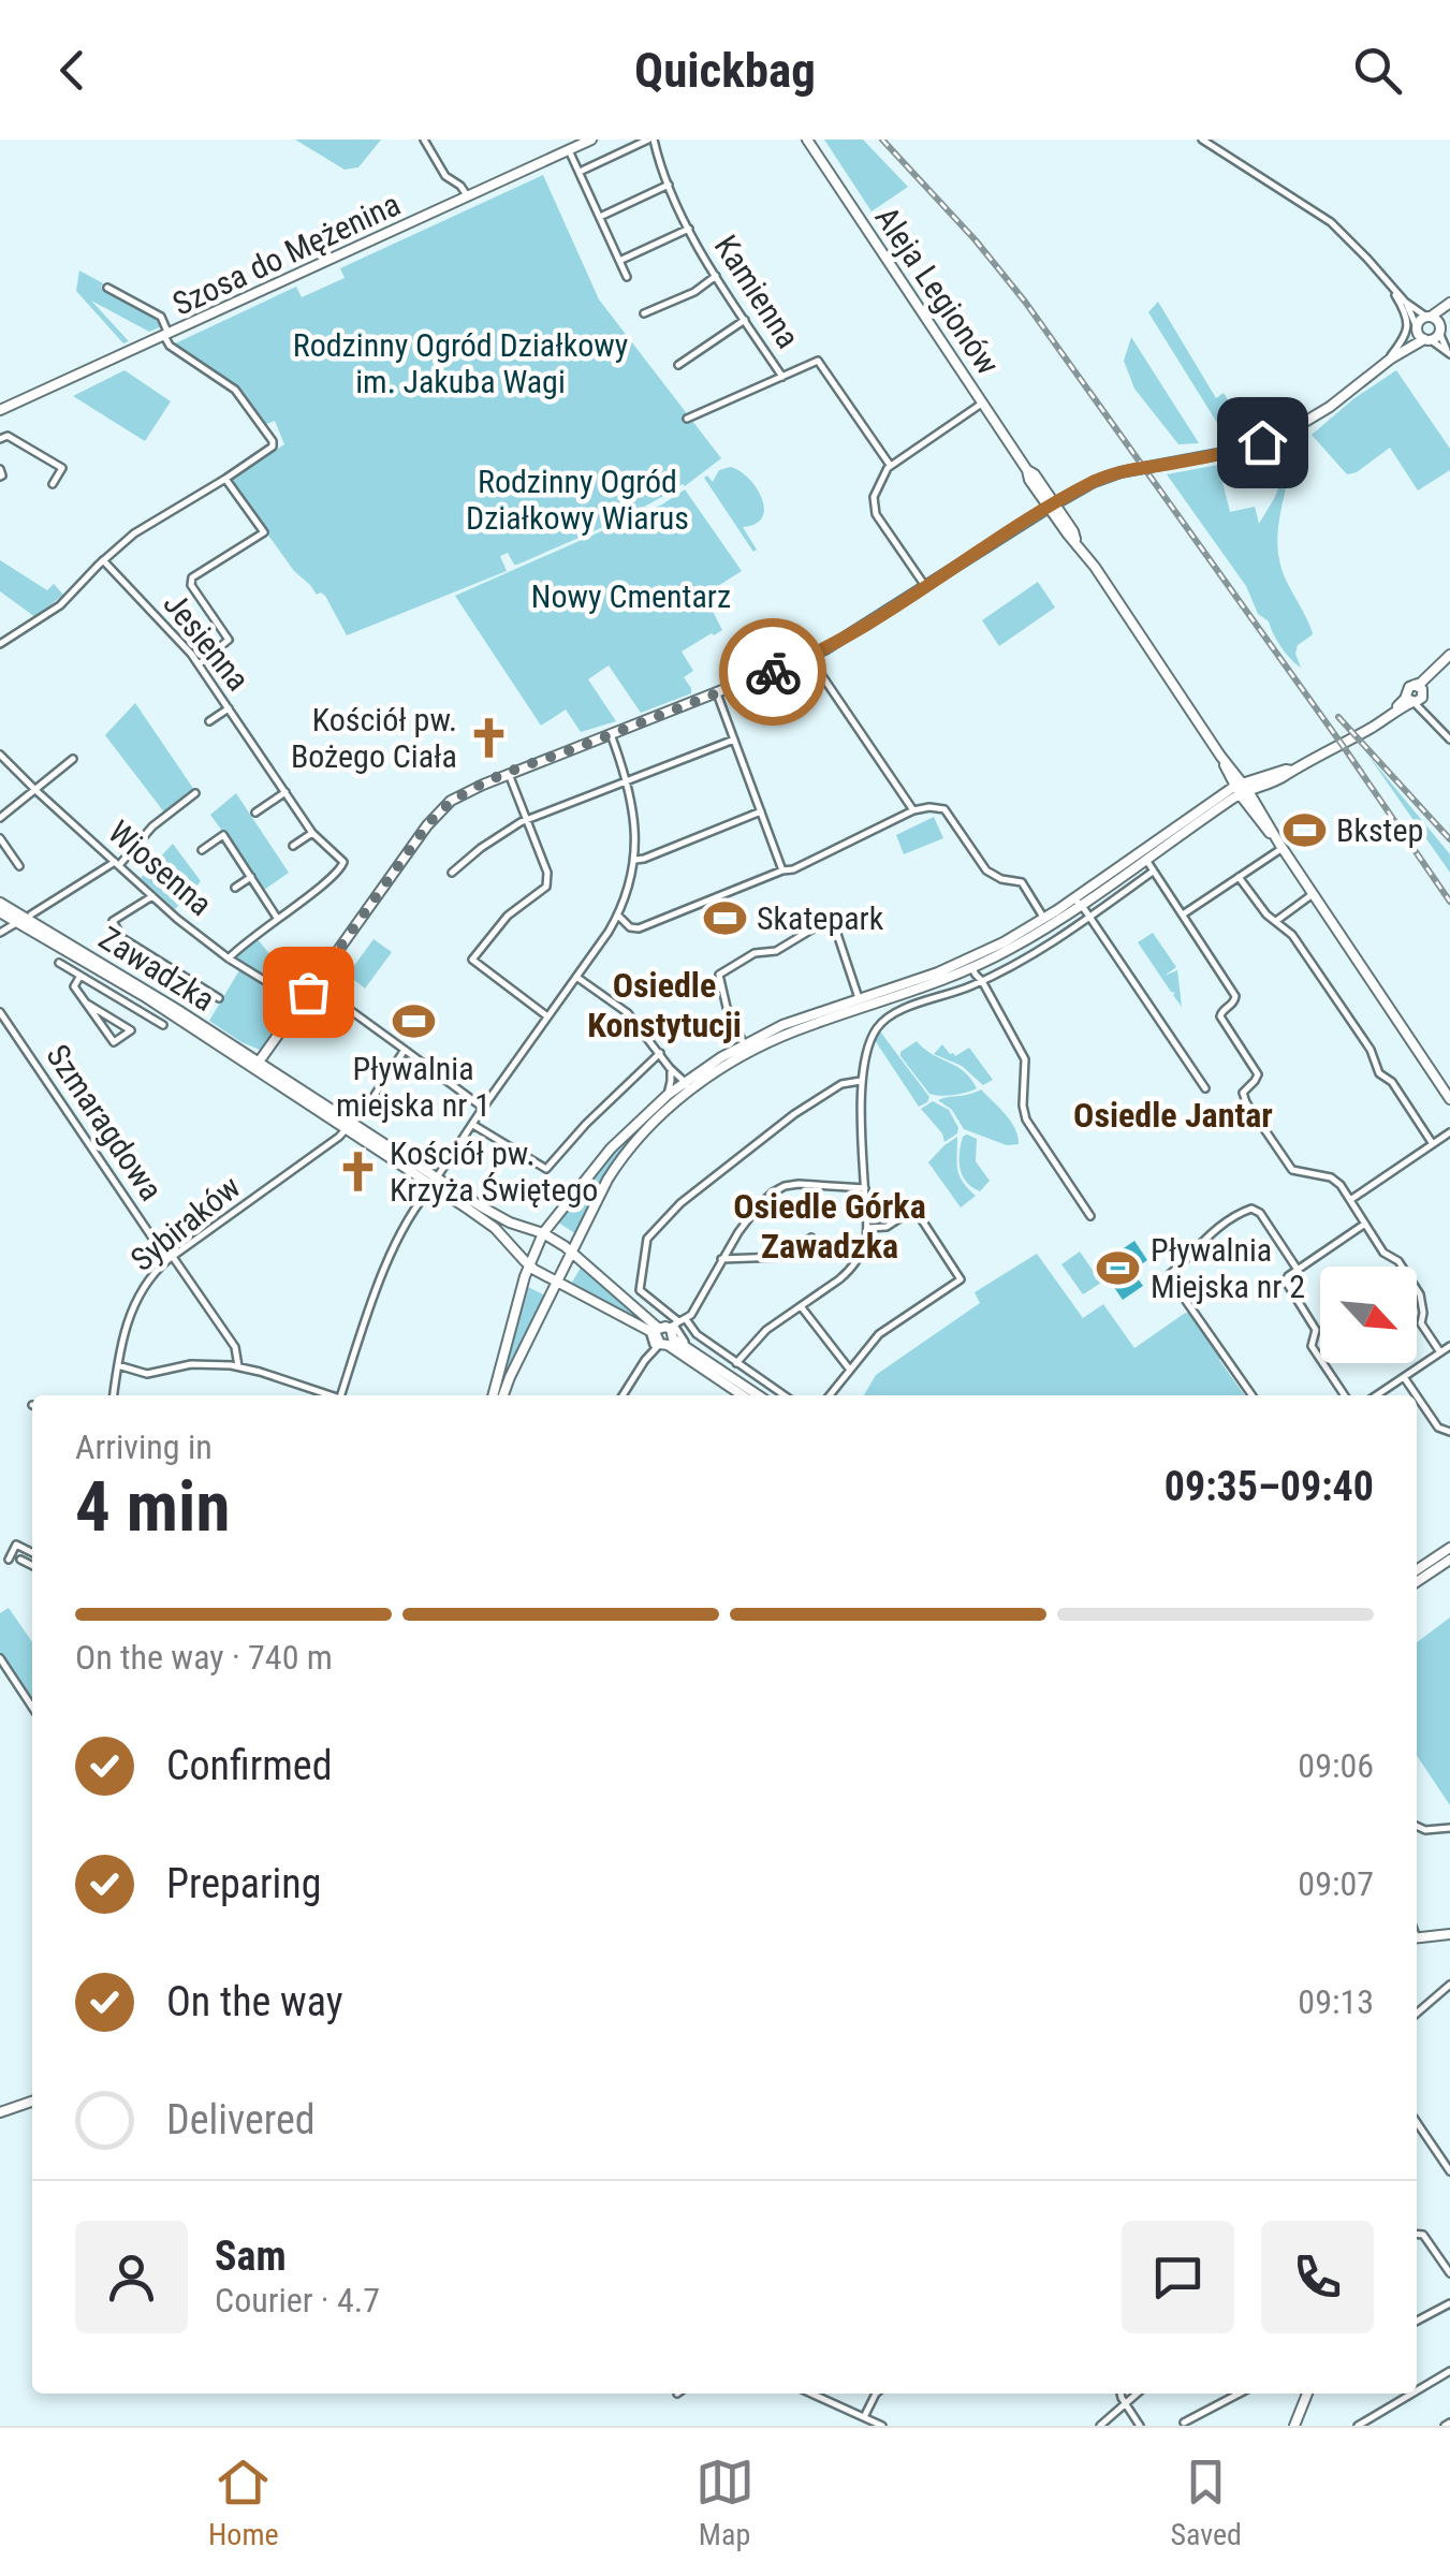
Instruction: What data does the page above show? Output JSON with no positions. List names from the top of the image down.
{
  "streets": {
    "street": [
      "Szosa do Mężenina",
      "Aleja Legionów",
      "Kamienna",
      "Jesienna",
      "Wiosenna",
      "Zawadzka",
      "Szmaragdowa",
      "Sybiraków"
    ]
  },
  "crossings": [
    ["Zawadzka", "Sybiraków"],
    ["Szmaragdowa", "Sybiraków"]
  ],
  "districts": ["Osiedle Konstytucji", "Osiedle Jantar", "Osiedle Górka Zawadzka"],
  "parks": ["Rodzinny Ogród Działkowy im. Jakuba Wagi", "Rodzinny Ogród Działkowy Wiarus", "Nowy Cmentarz"],
  "places": {
    "church": ["Kościół pw. Bożego Ciała", "Kościół pw. Krzyża Świętego"],
    "sports": [
      "Bkstep",
      "Skatepark",
      "Pływalnia miejska nr 1",
      "Pływalnia Miejska nr 2"
    ]
  },
  "north": "bottom right",
  "page": {
    "header": "Quickbag",
    "heading": ["4 min", "Arriving in", "09:35–09:40"],
    "panel": ["Sam", "Courier · 4.7"],
    "bar": "On the way · 740 m",
    "list": [
      ["Confirmed", "09:06"],
      ["Preparing", "09:07"],
      ["On the way", "09:13"],
      "Delivered"
    ],
    "tabs": ["Home", "Map", "Saved"]
  }
}
